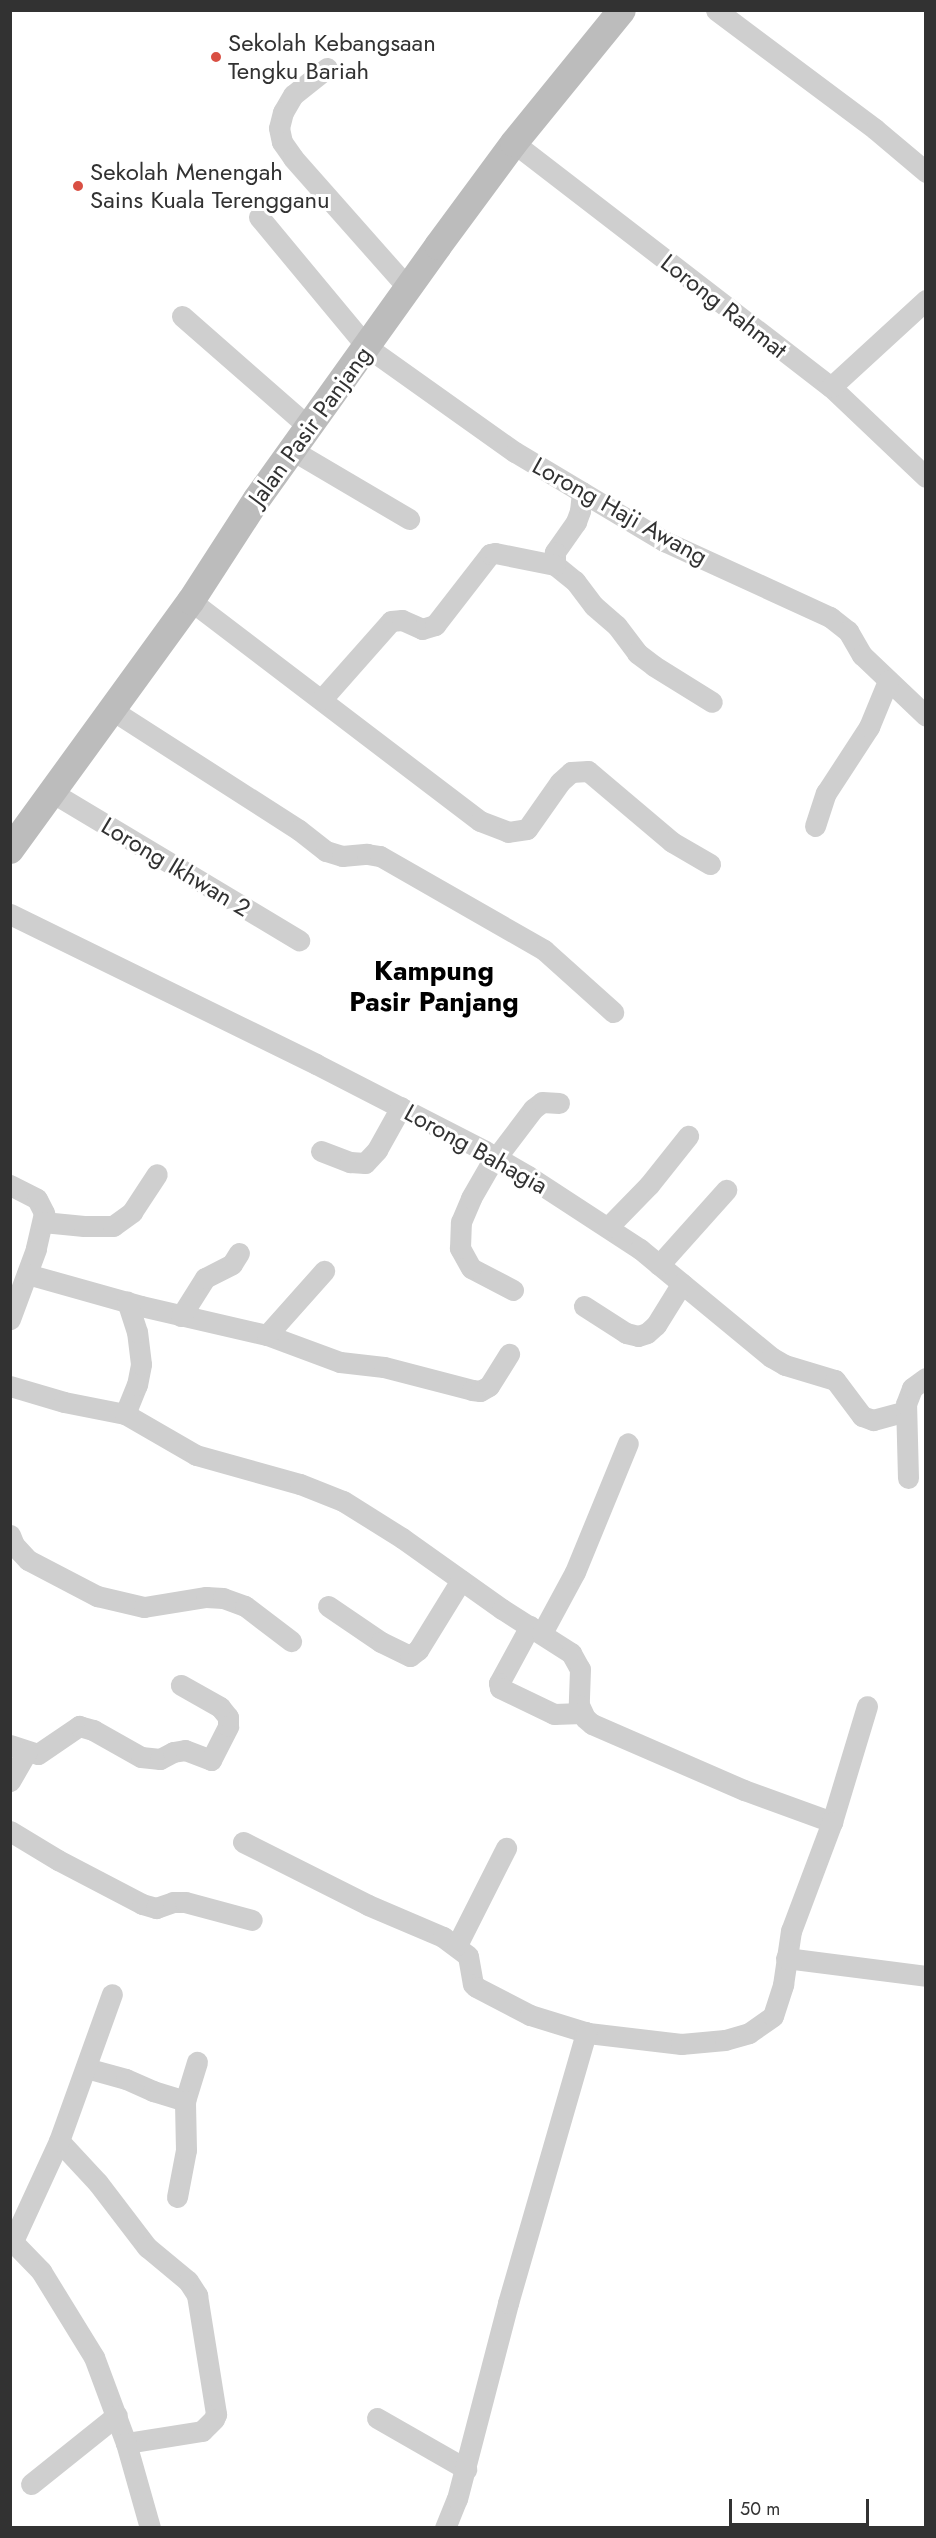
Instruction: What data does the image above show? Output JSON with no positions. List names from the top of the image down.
{
  "streets": {
    "main road": ["Jalan Pasir Panjang"],
    "street": [
      "Lorong Rahmat",
      "Lorong Haji Awang",
      "Lorong Ikhwan 2",
      "Lorong Bahagia"
    ]
  },
  "crossings": [
    ["Lorong Rahmat", "Jalan Pasir Panjang"],
    ["Jalan Pasir Panjang", "Lorong Haji Awang"],
    ["Jalan Pasir Panjang", "Lorong Ikhwan 2"]
  ],
  "districts": ["Kampung Pasir Panjang"],
  "places": ["Sekolah Kebangsaan Tengku Bariah", "Sekolah Menengah Sains Kuala Terengganu"],
  "scale_bar": "50 m"
}
